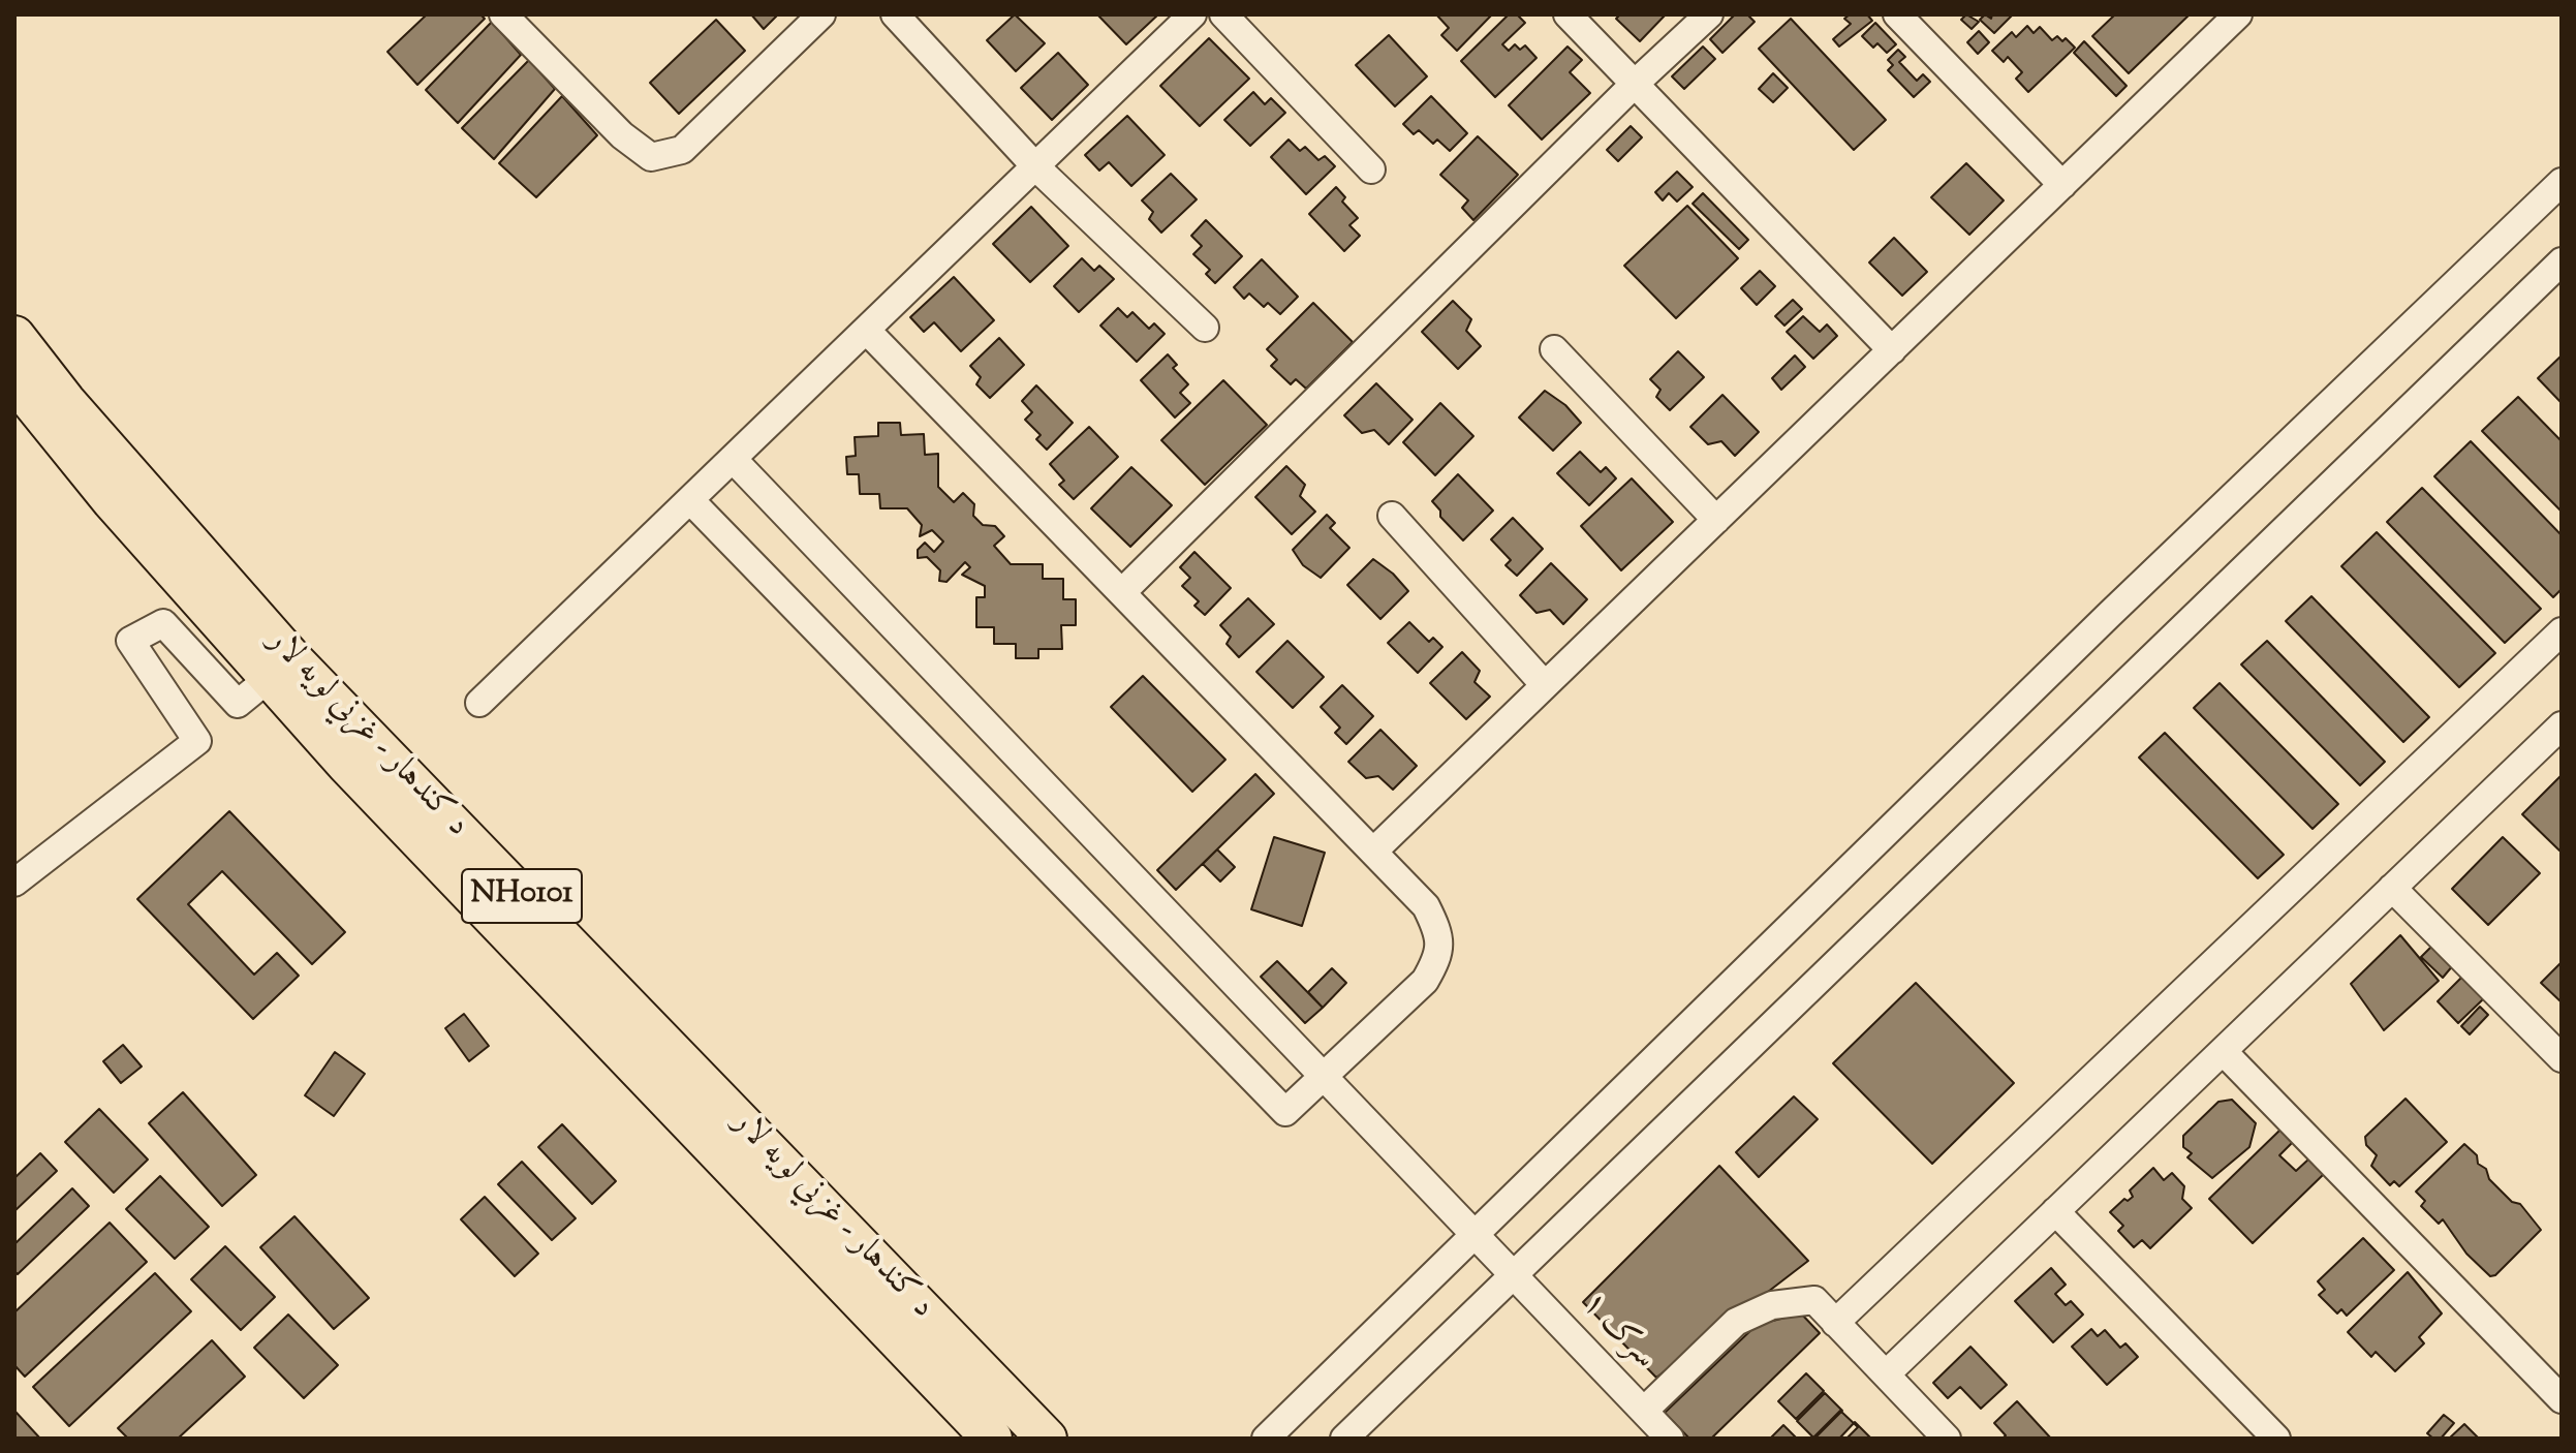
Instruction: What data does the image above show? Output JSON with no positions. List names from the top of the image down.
{
  "streets": {
    "highway": ["د کندهار - غزني لويه لار", "NH0101"],
    "street": ["سرک ۱"]
  }
}
